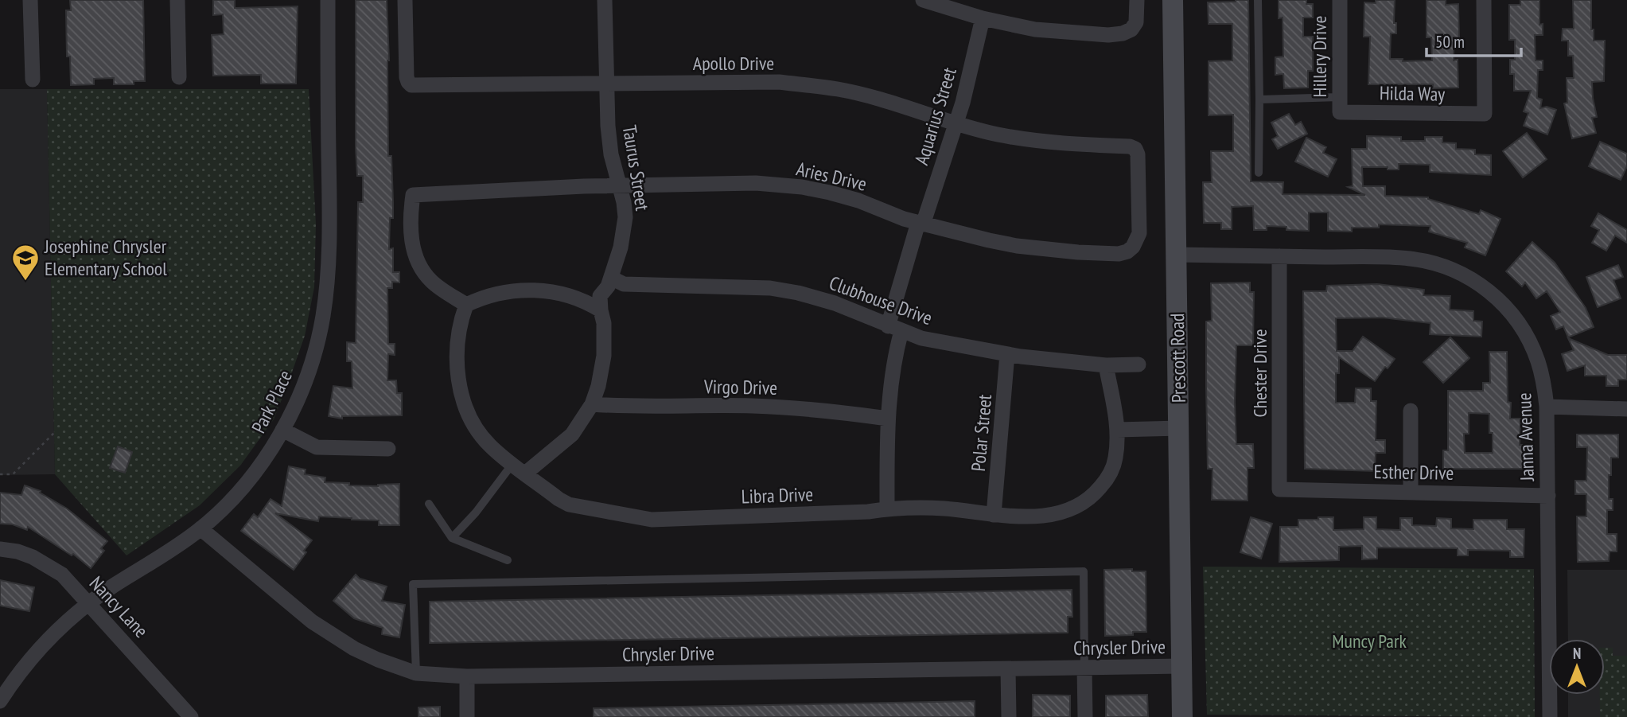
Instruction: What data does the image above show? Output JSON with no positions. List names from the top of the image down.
{
  "streets": {
    "main road": ["Prescott Road"],
    "street": [
      "Hillery Drive",
      "Apollo Drive",
      "Hilda Way",
      "Aquarius Street",
      "Taurus Street",
      "Aries Drive",
      "Clubhouse Drive",
      "Chester Drive",
      "Virgo Drive",
      "Park Place",
      "Polar Street",
      "Janna Avenue",
      "Esther Drive",
      "Libra Drive",
      "Nancy Lane",
      "Chrysler Drive"
    ]
  },
  "crossings": [
    ["Hillery Drive", "Hilda Way"],
    ["Apollo Drive", "Aquarius Street"],
    ["Apollo Drive", "Taurus Street"],
    ["Apollo Drive", "Aries Drive"],
    ["Aquarius Street", "Aries Drive"],
    ["Aquarius Street", "Clubhouse Drive"],
    ["Aquarius Street", "Virgo Drive"],
    ["Aquarius Street", "Libra Drive"],
    ["Taurus Street", "Aries Drive"],
    ["Taurus Street", "Clubhouse Drive"],
    ["Taurus Street", "Virgo Drive"],
    ["Taurus Street", "Libra Drive"],
    ["Aries Drive", "Virgo Drive"],
    ["Aries Drive", "Libra Drive"],
    ["Clubhouse Drive", "Polar Street"],
    ["Clubhouse Drive", "Libra Drive"],
    ["Prescott Road", "Janna Avenue"],
    ["Prescott Road", "Chrysler Drive"],
    ["Chester Drive", "Janna Avenue"],
    ["Chester Drive", "Esther Drive"],
    ["Virgo Drive", "Libra Drive"],
    ["Park Place", "Nancy Lane"],
    ["Park Place", "Chrysler Drive"],
    ["Polar Street", "Libra Drive"],
    ["Janna Avenue", "Esther Drive"]
  ],
  "parks": ["Muncy Park"],
  "places": {
    "school or university": ["Josephine Chrysler Elementary School"]
  },
  "scale_bar": "50 m",
  "north": "top"
}
